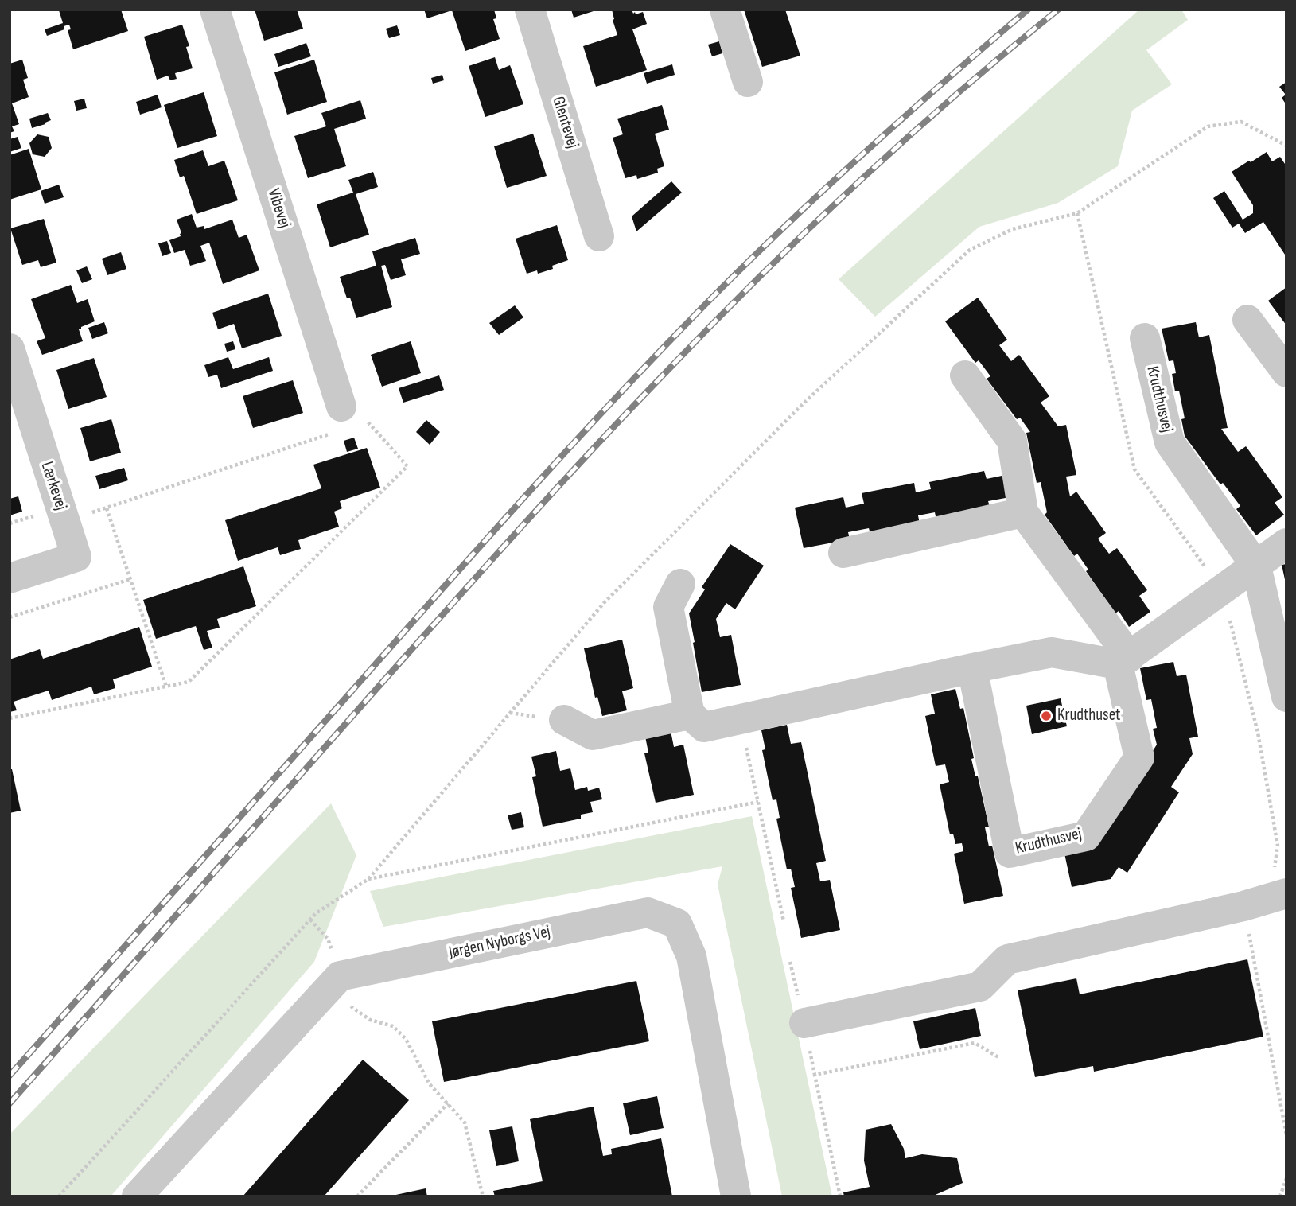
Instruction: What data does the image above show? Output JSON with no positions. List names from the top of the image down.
{
  "streets": {
    "street": [
      "Glentevej",
      "Vibevej",
      "Krudthusvej",
      "Lærkevej",
      "Jørgen Nyborgs Vej"
    ]
  },
  "places": ["Krudthuset"]
}
